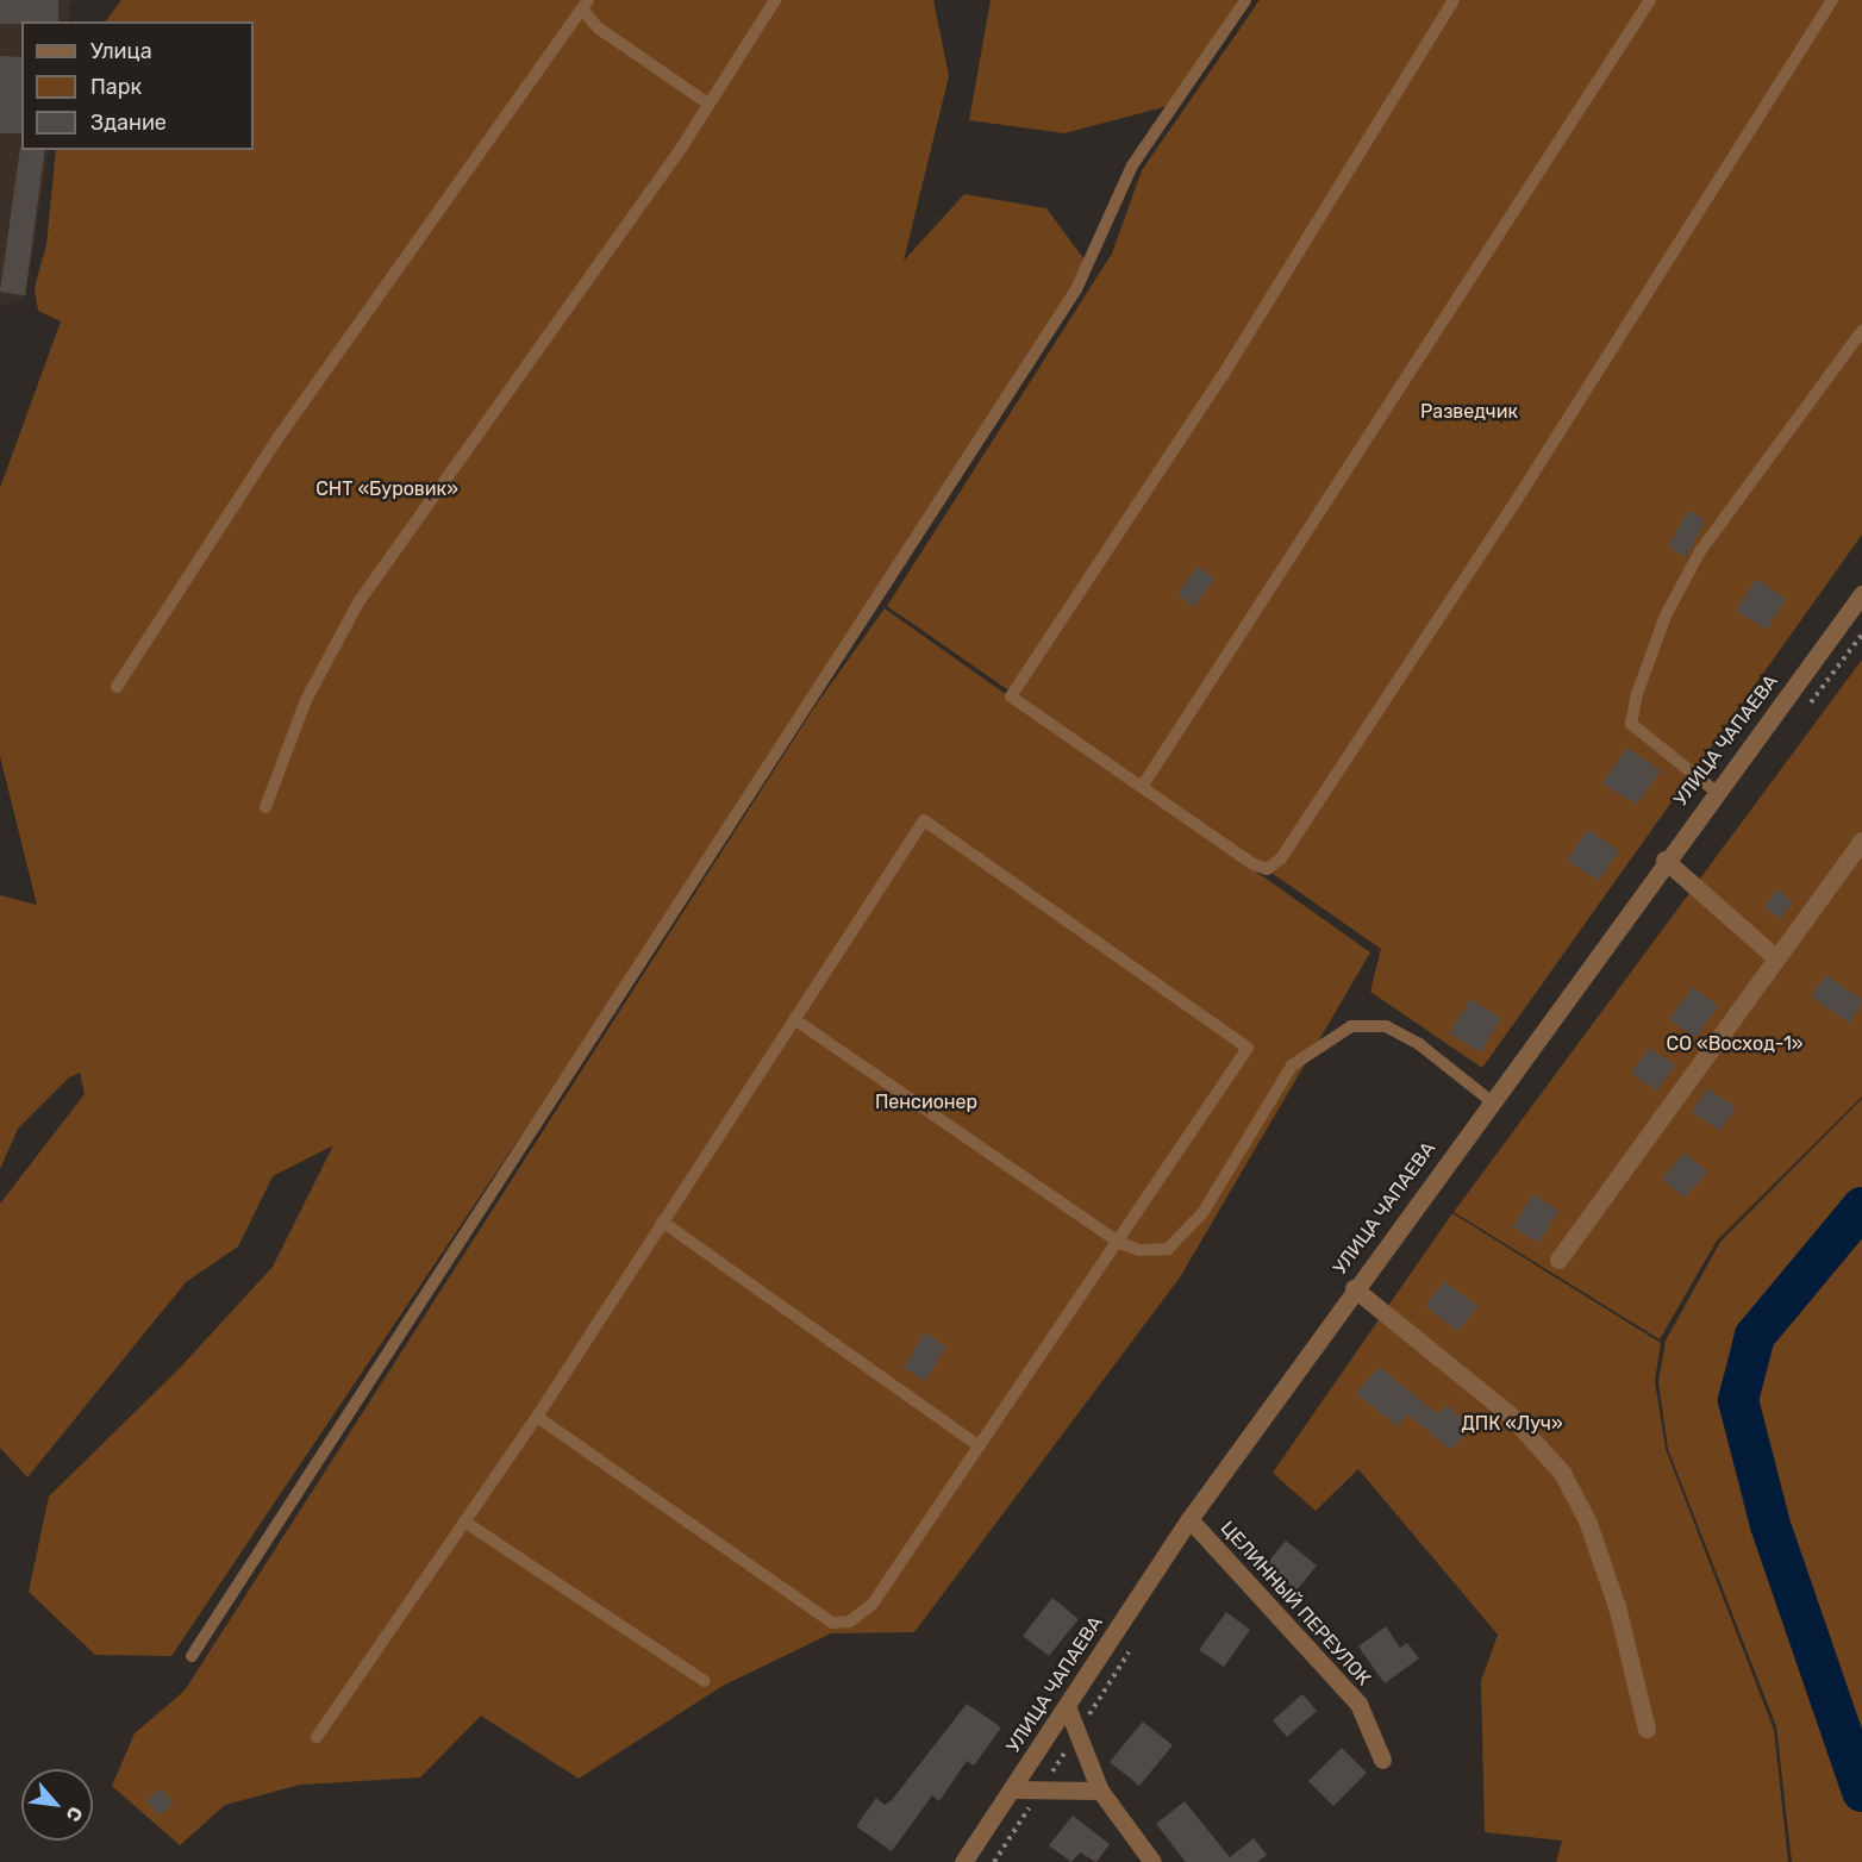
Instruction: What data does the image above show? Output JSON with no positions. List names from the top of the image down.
{
  "streets": {
    "street": ["УЛИЦА ЧАПАЕВА", "ЦЕЛИННЫЙ ПЕРЕУЛОК"]
  },
  "crossings": [
    ["УЛИЦА ЧАПАЕВА", "ЦЕЛИННЫЙ ПЕРЕУЛОК"]
  ],
  "parks": [
    "Разведчик",
    "СНТ «Буровик»",
    "СО «Восход-1»",
    "Пенсионер",
    "ДПК «Луч»"
  ],
  "legend": ["Улица", "Парк", "Здание"],
  "north": "bottom right"
}
